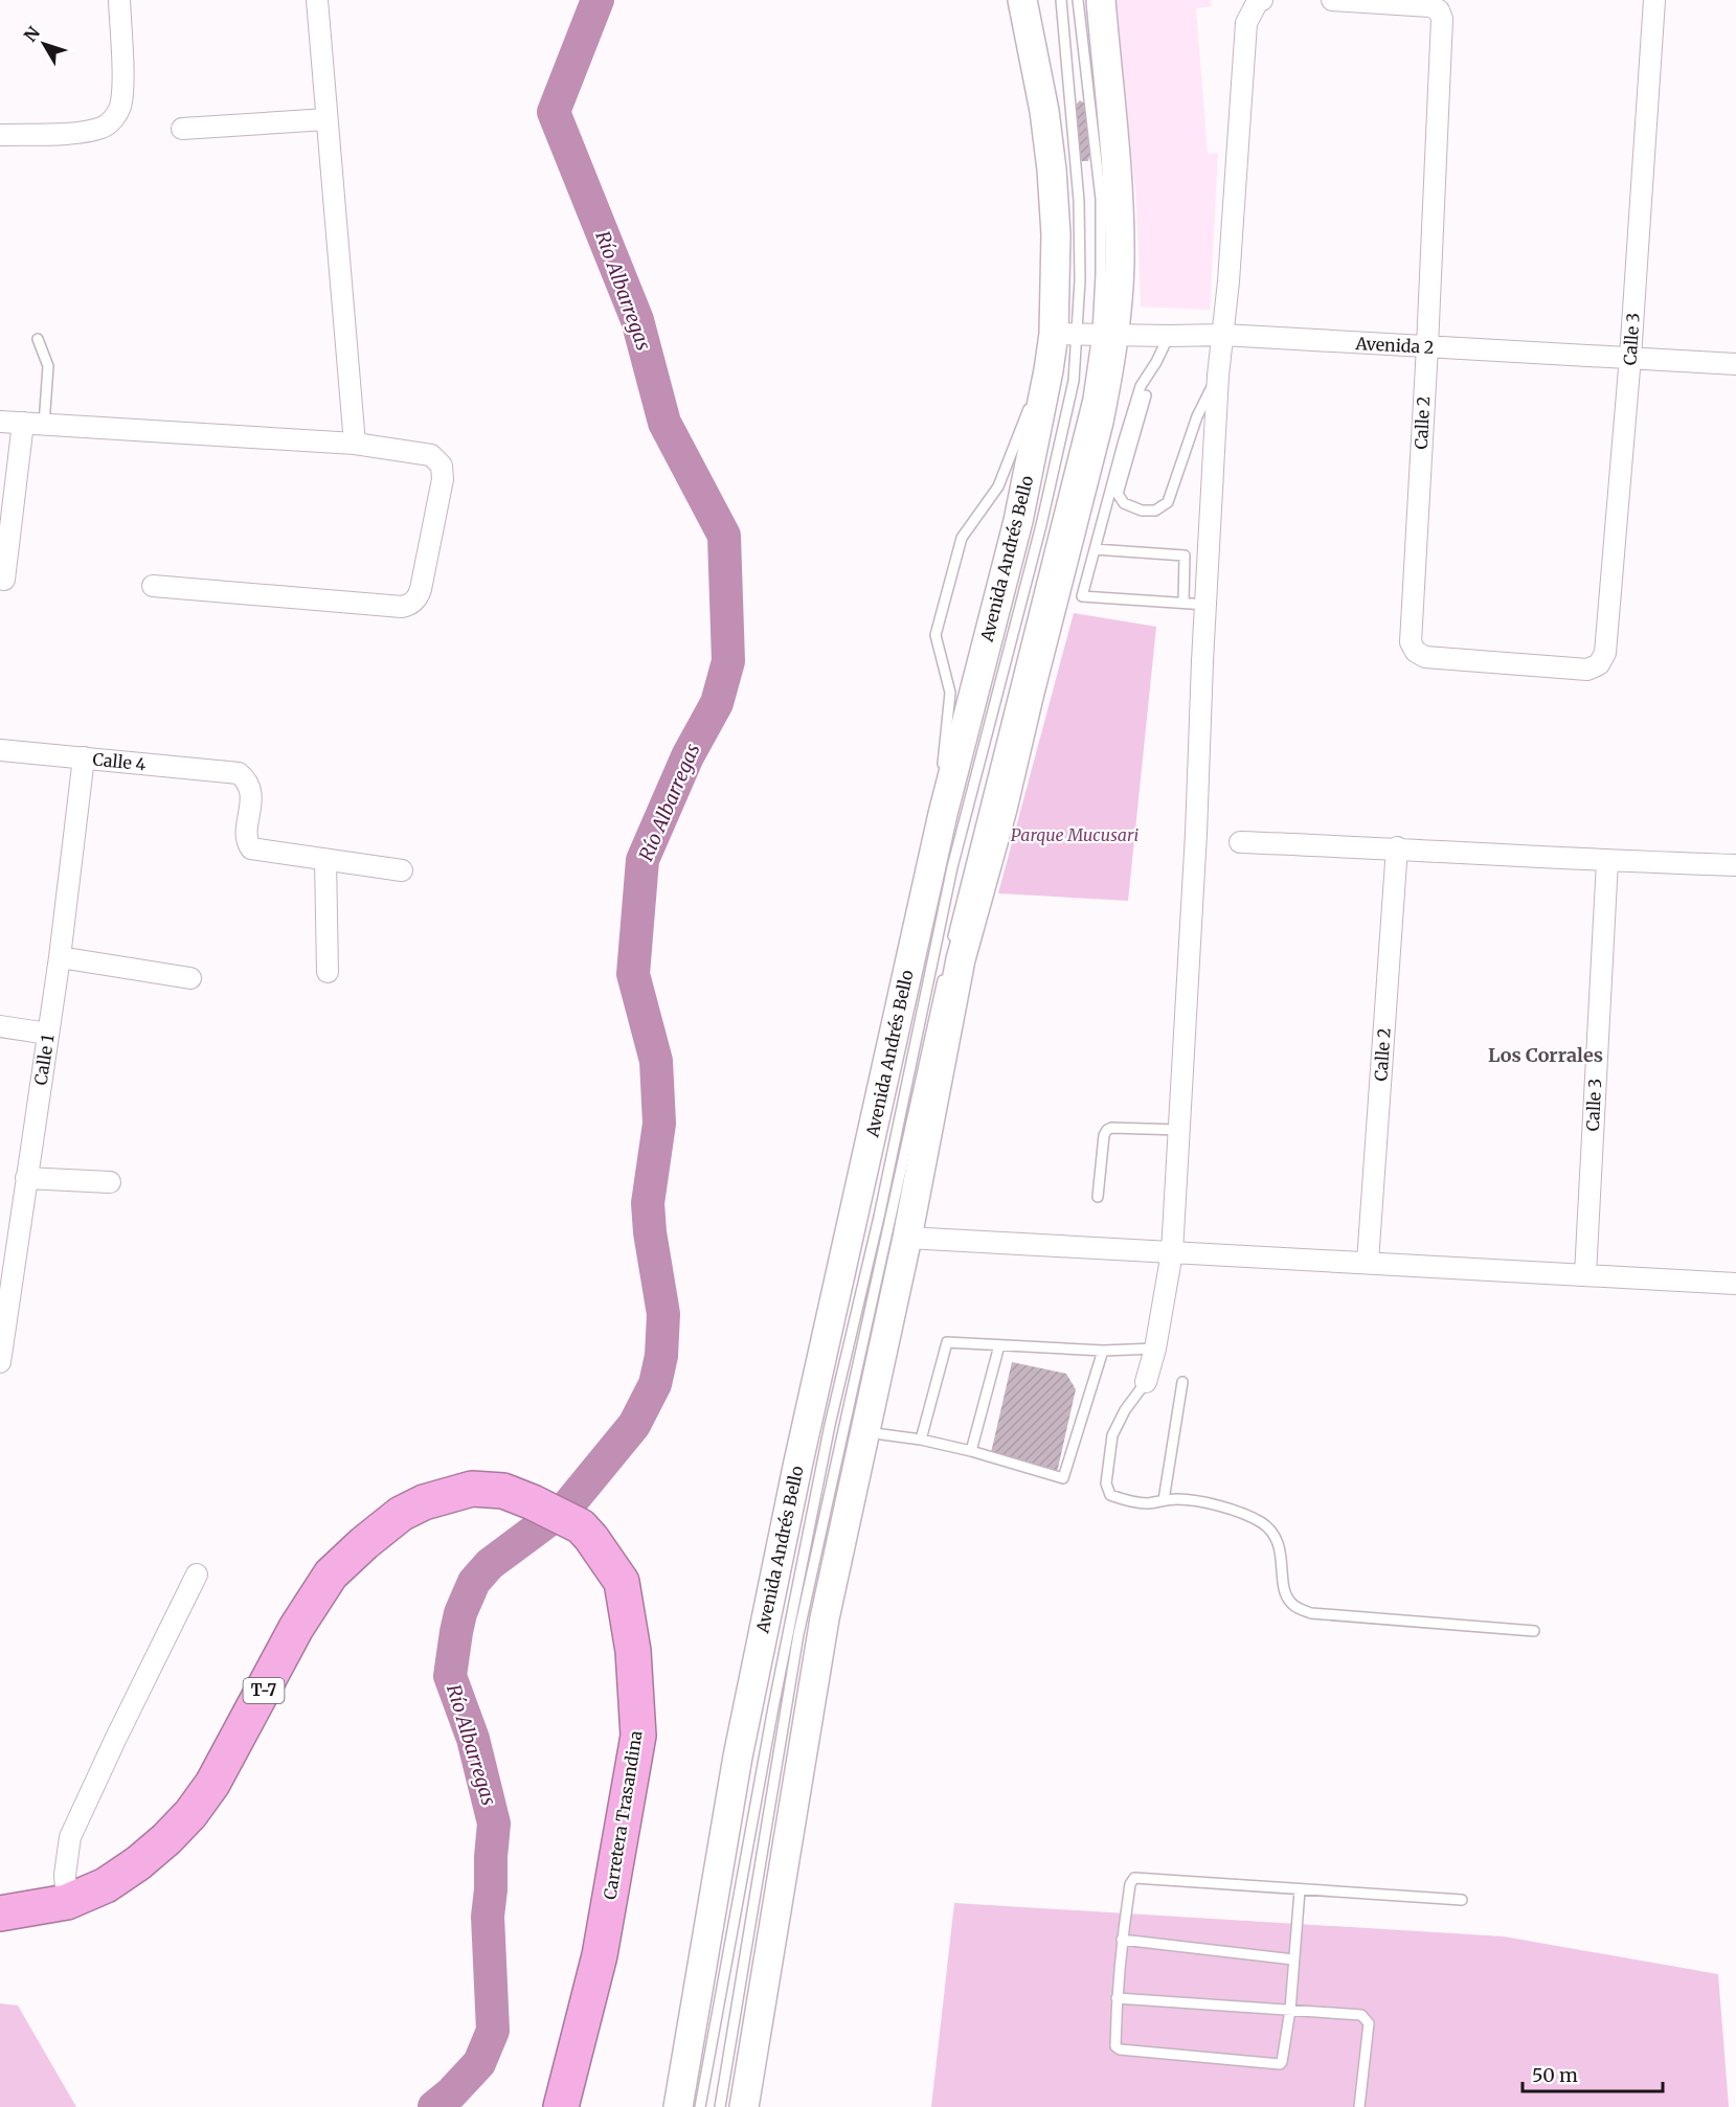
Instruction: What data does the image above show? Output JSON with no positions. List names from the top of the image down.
{
  "streets": {
    "highway": ["T-7", "Carretera Trasandina"],
    "street": [
      "Calle 3",
      "Avenida 2",
      "Calle 2",
      "Avenida Andrés Bello",
      "Calle 4",
      "Calle 1"
    ]
  },
  "crossings": [
    ["Calle 3", "Avenida 2"],
    ["Calle 3", "Calle 2"],
    ["Avenida 2", "Calle 2"],
    ["Avenida 2", "Avenida Andrés Bello"],
    ["Calle 4", "Calle 1"]
  ],
  "districts": ["Los Corrales"],
  "water": ["Río Albarregas"],
  "parks": ["Parque Mucusari"],
  "scale_bar": "50 m",
  "north": "top left"
}
